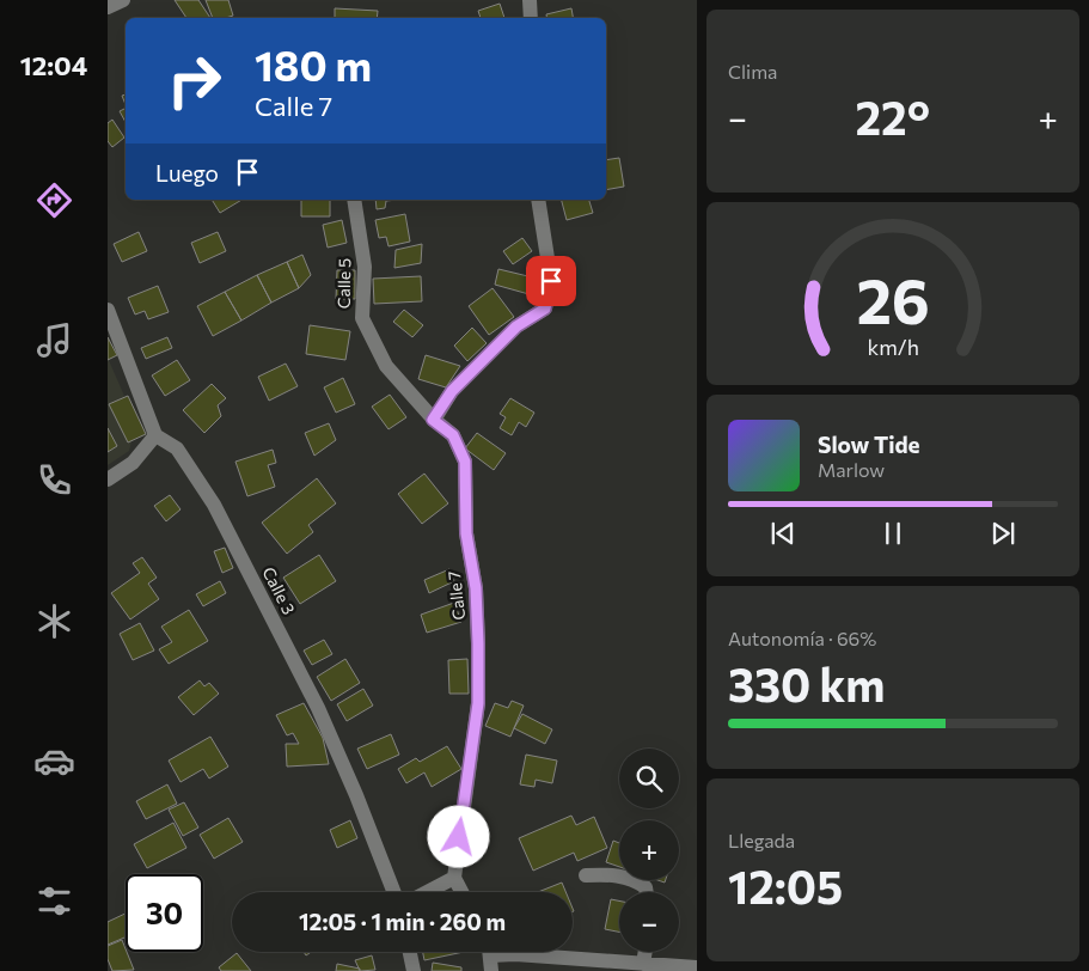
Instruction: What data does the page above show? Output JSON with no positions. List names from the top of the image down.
{
  "streets": {
    "street": ["Calle 5", "Calle 3", "Calle 7"]
  },
  "crossings": [
    ["Calle 5", "Calle 7"]
  ],
  "page": {
    "tabs": "12:04",
    "tile": [
      "Clima",
      ["Autonomía · 66%", "330 km"],
      ["Llegada", "12:05"]
    ],
    "turn": ["180 m", "Calle 7"],
    "heat": ["−", "22°", "+"],
    "then": "Luego",
    "song": ["Slow Tide", "Marlow"],
    "map_buttons": ["+", "−"],
    "limit": "30",
    "trip": "12:05 · 1 min · 260 m",
    "gauge": ["26", "km/h"]
  }
}
